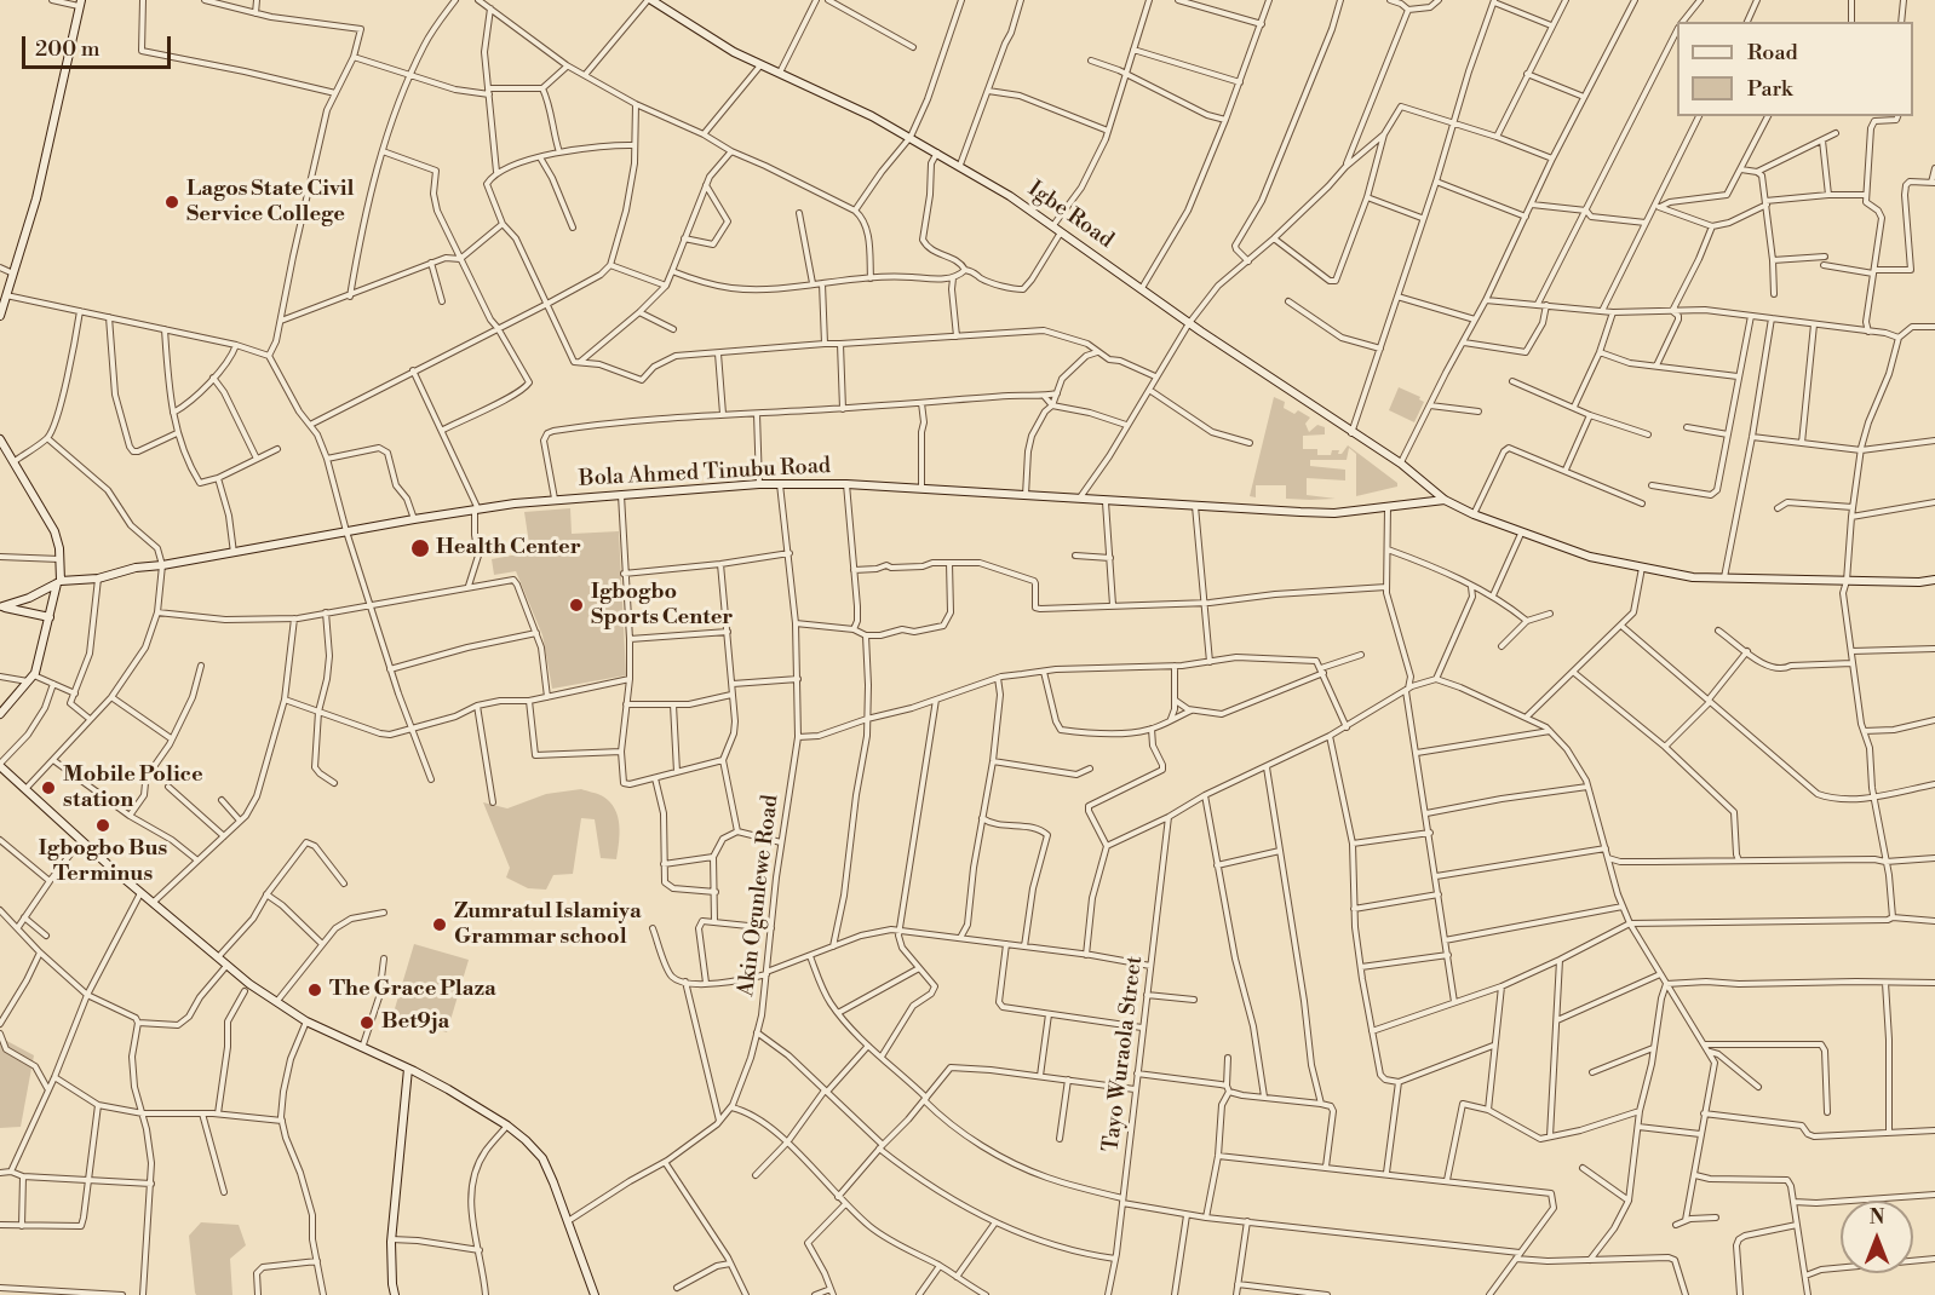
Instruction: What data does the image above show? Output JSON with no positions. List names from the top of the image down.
{
  "streets": {
    "main road": ["Igbe Road", "Bola Ahmed Tinubu Road"],
    "street": ["Akin Ogunlewe Road", "Tayo Wuraola Street"]
  },
  "crossings": [
    ["Igbe Road", "Bola Ahmed Tinubu Road"],
    ["Bola Ahmed Tinubu Road", "Akin Ogunlewe Road"]
  ],
  "places": [
    "Lagos State Civil Service College",
    "Health Center",
    "Igbogbo Sports Center",
    "Mobile Police station",
    "Igbogbo Bus Terminus",
    "Zumratul Islamiya Grammar school",
    "The Grace Plaza",
    "Bet9ja"
  ],
  "legend": ["Road", "Park"],
  "scale_bar": "200 m",
  "north": "top"
}
